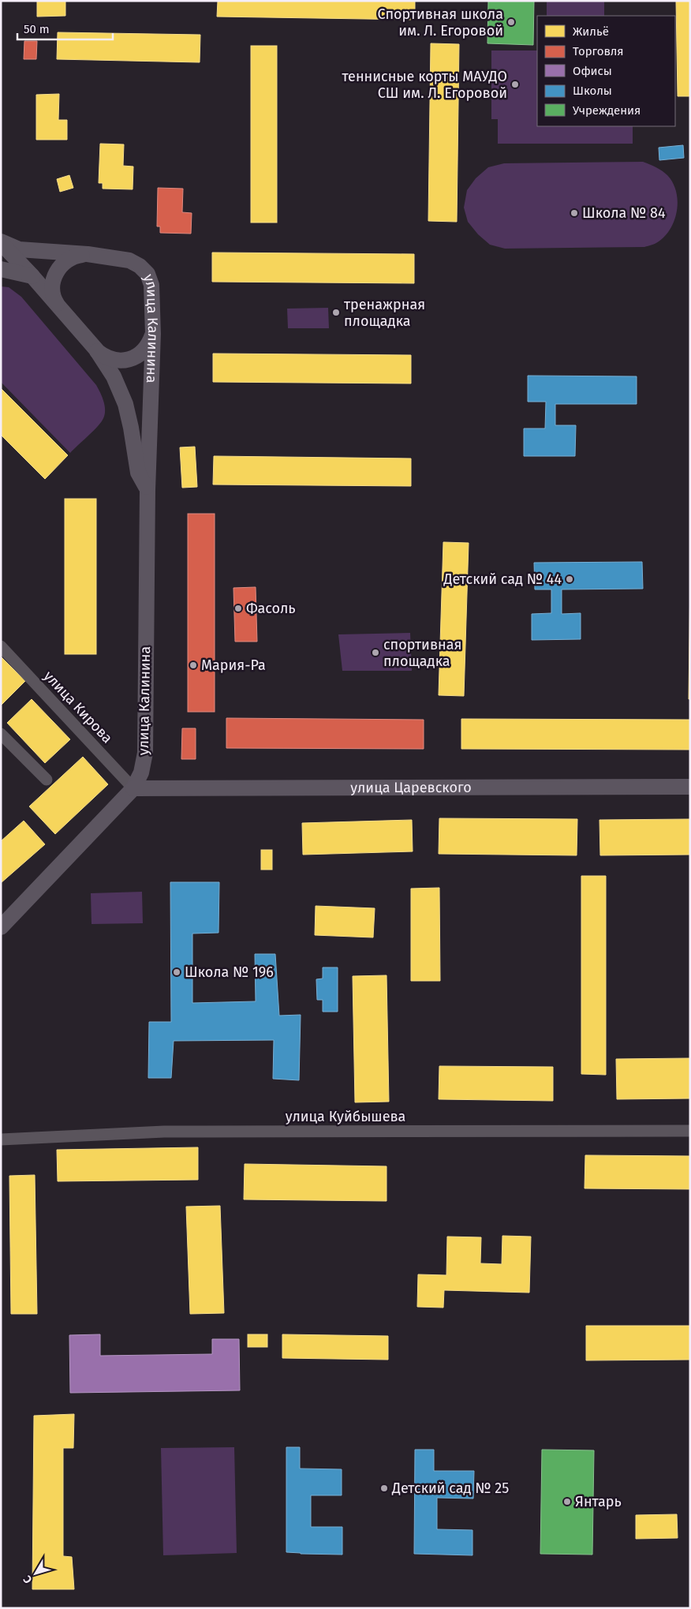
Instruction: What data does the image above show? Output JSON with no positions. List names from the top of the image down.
{
  "streets": {
    "main road": ["улица Калинина", "улица Царевского"],
    "street": ["улица Кирова", "улица Куйбышева"]
  },
  "crossings": [
    ["улица Калинина", "улица Кирова"],
    ["улица Калинина", "улица Царевского"],
    ["улица Кирова", "улица Царевского"]
  ],
  "places": [
    "Спортивная школа им. Л. Егоровой",
    "теннисные корты МАУДО СШ им. Л. Егоровой",
    "Школа № 84",
    "тренажрная площадка",
    "Детский сад № 44",
    "Фасоль",
    "спортивная площадка",
    "Мария-Ра",
    "Школа № 196",
    "Детский сад № 25",
    "Янтарь"
  ],
  "legend": [
    "Жильё",
    "Торговля",
    "Офисы",
    "Школы",
    "Учреждения"
  ],
  "scale_bar": "50 m",
  "north": "bottom left"
}
